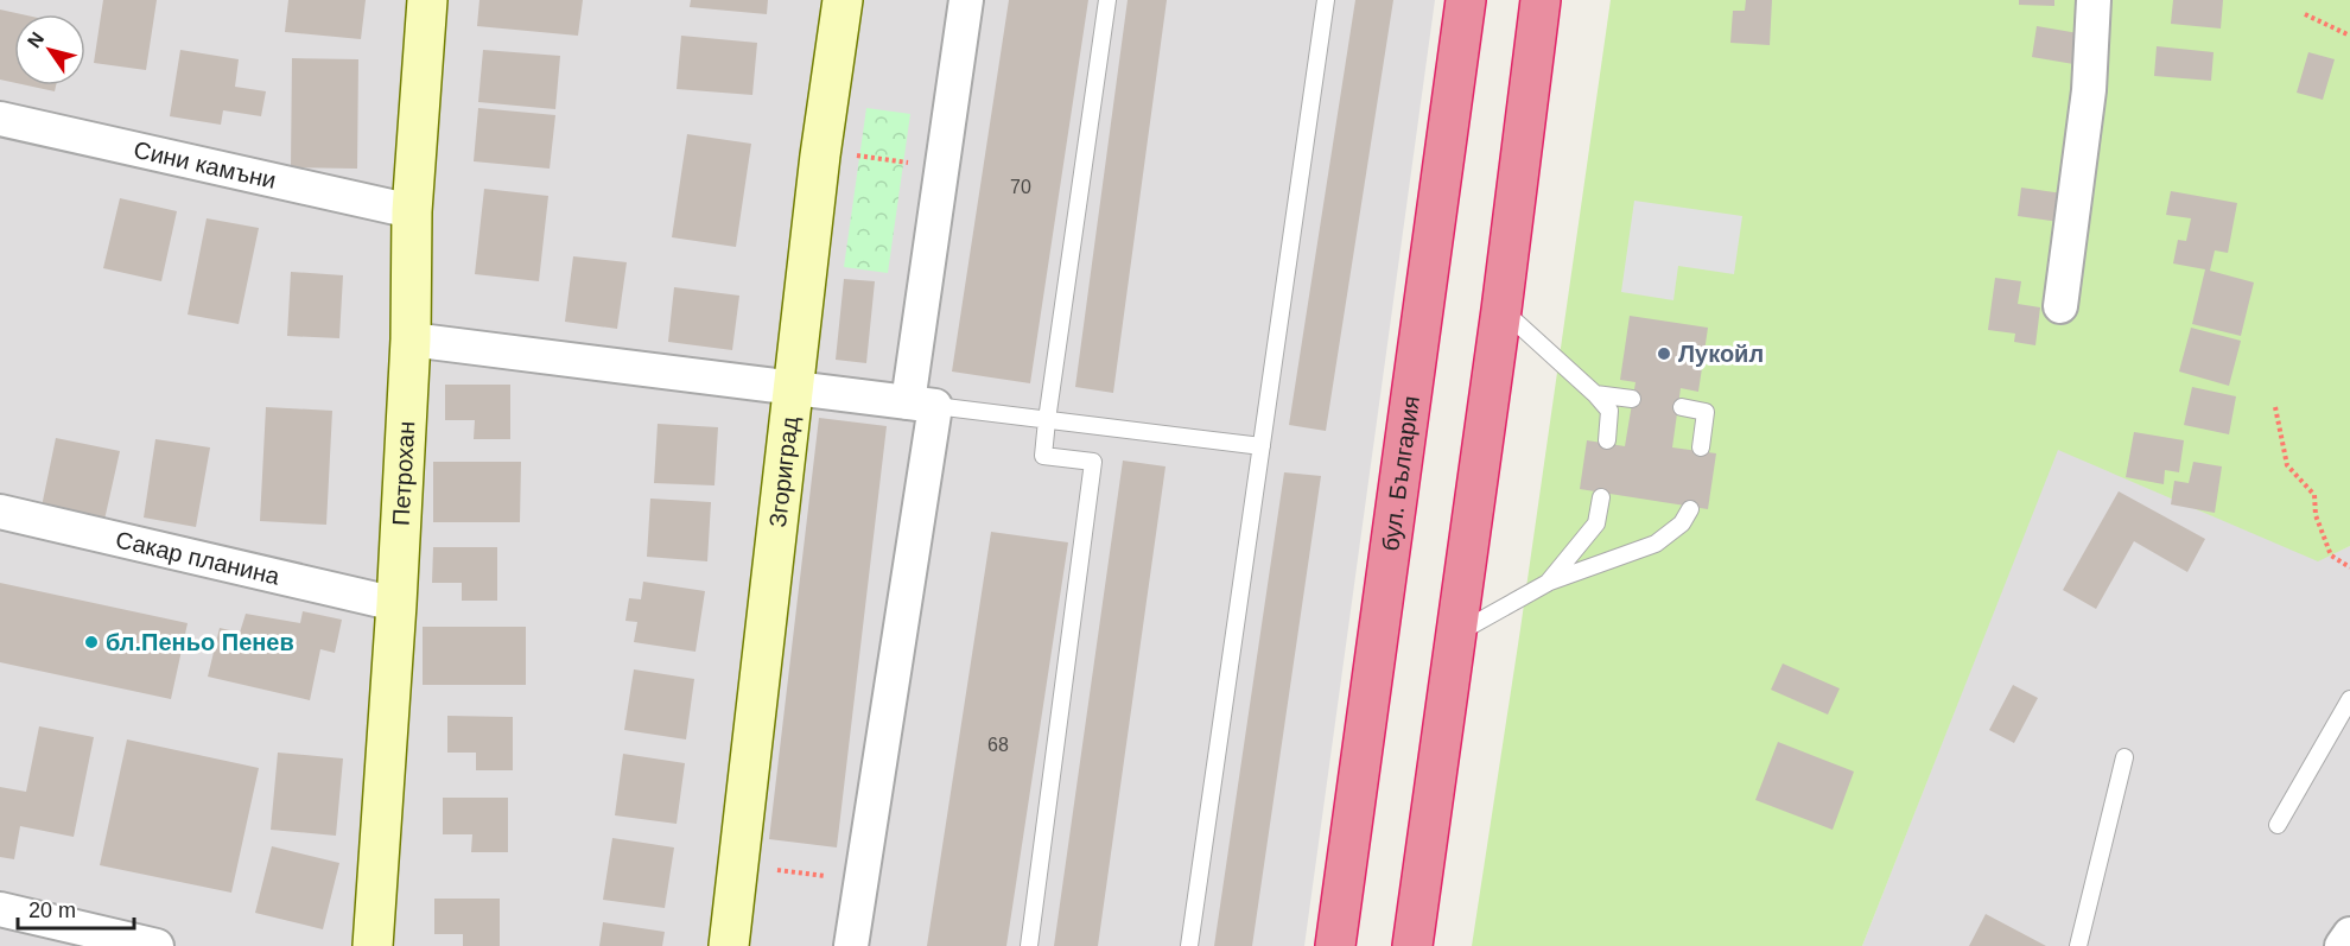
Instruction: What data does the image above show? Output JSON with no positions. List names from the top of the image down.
{
  "streets": {
    "highway": ["бул. България"],
    "street": [
      "Сини камъни",
      "Згориград",
      "Петрохан",
      "Сакар планина"
    ]
  },
  "crossings": [
    ["Сини камъни", "Петрохан"],
    ["Петрохан", "Сакар планина"]
  ],
  "places": ["Лукойл", "бл.Пеньо Пенев"],
  "house_numbers": ["70", "68"],
  "scale_bar": "20 m",
  "north": "top left"
}
